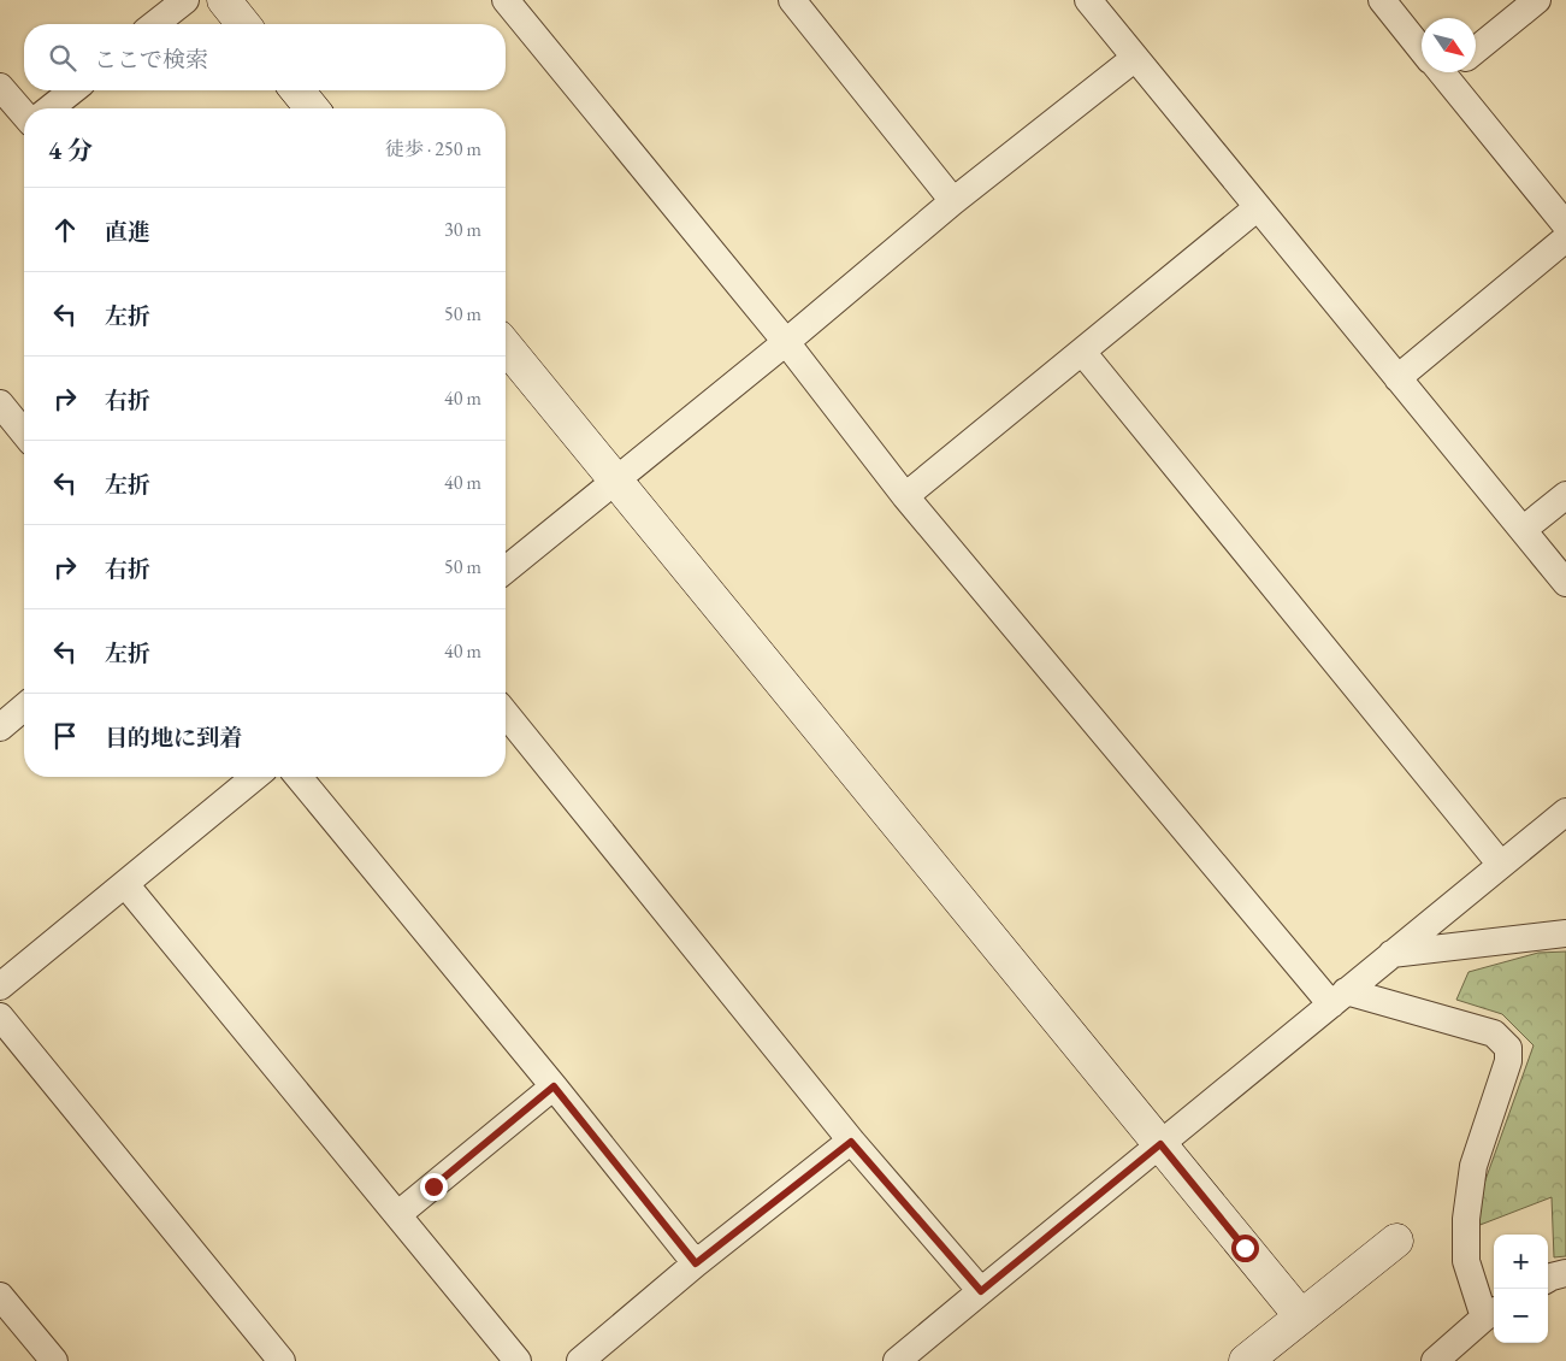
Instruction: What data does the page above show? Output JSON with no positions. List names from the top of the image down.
{
  "north": "bottom right",
  "page": {
    "search": "ここで検索",
    "heading": ["4 分", "徒歩 · 250 m"],
    "list": [
      ["直進", "30 m"],
      ["左折", "50 m"],
      ["右折", "40 m"],
      ["左折", "40 m"],
      ["右折", "50 m"],
      ["左折", "40 m"],
      "目的地に到着"
    ],
    "map_buttons": ["+", "−"]
  }
}
